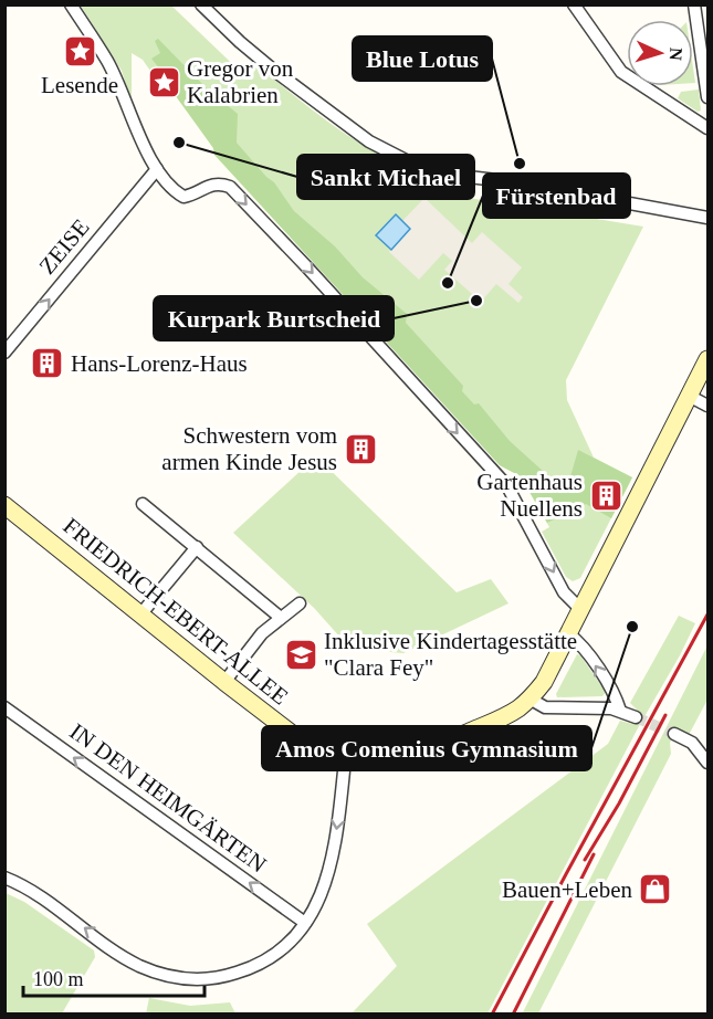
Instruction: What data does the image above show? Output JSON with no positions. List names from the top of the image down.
{
  "streets": {
    "main road": ["FRIEDRICH-EBERT-ALLEE"],
    "street": ["ZEISE", "IN DEN HEIMGÄRTEN"]
  },
  "one_way": ["ZEISE", "IN DEN HEIMGÄRTEN"],
  "places": {
    "place": ["Lesende", "Gregor von Kalabrien"],
    "other": [
      "Sankt Michael",
      "Blue Lotus",
      "Fürstenbad",
      "Kurpark Burtscheid",
      "Amos Comenius Gymnasium"
    ],
    "building": ["Hans-Lorenz-Haus", "Schwestern vom armen Kinde Jesus", "Gartenhaus Nuellens"],
    "school or university": ["Inklusive Kindertagesstätte \"Clara Fey\""],
    "shop": ["Bauen+Leben"]
  },
  "scale_bar": "100 m",
  "north": "right"
}
